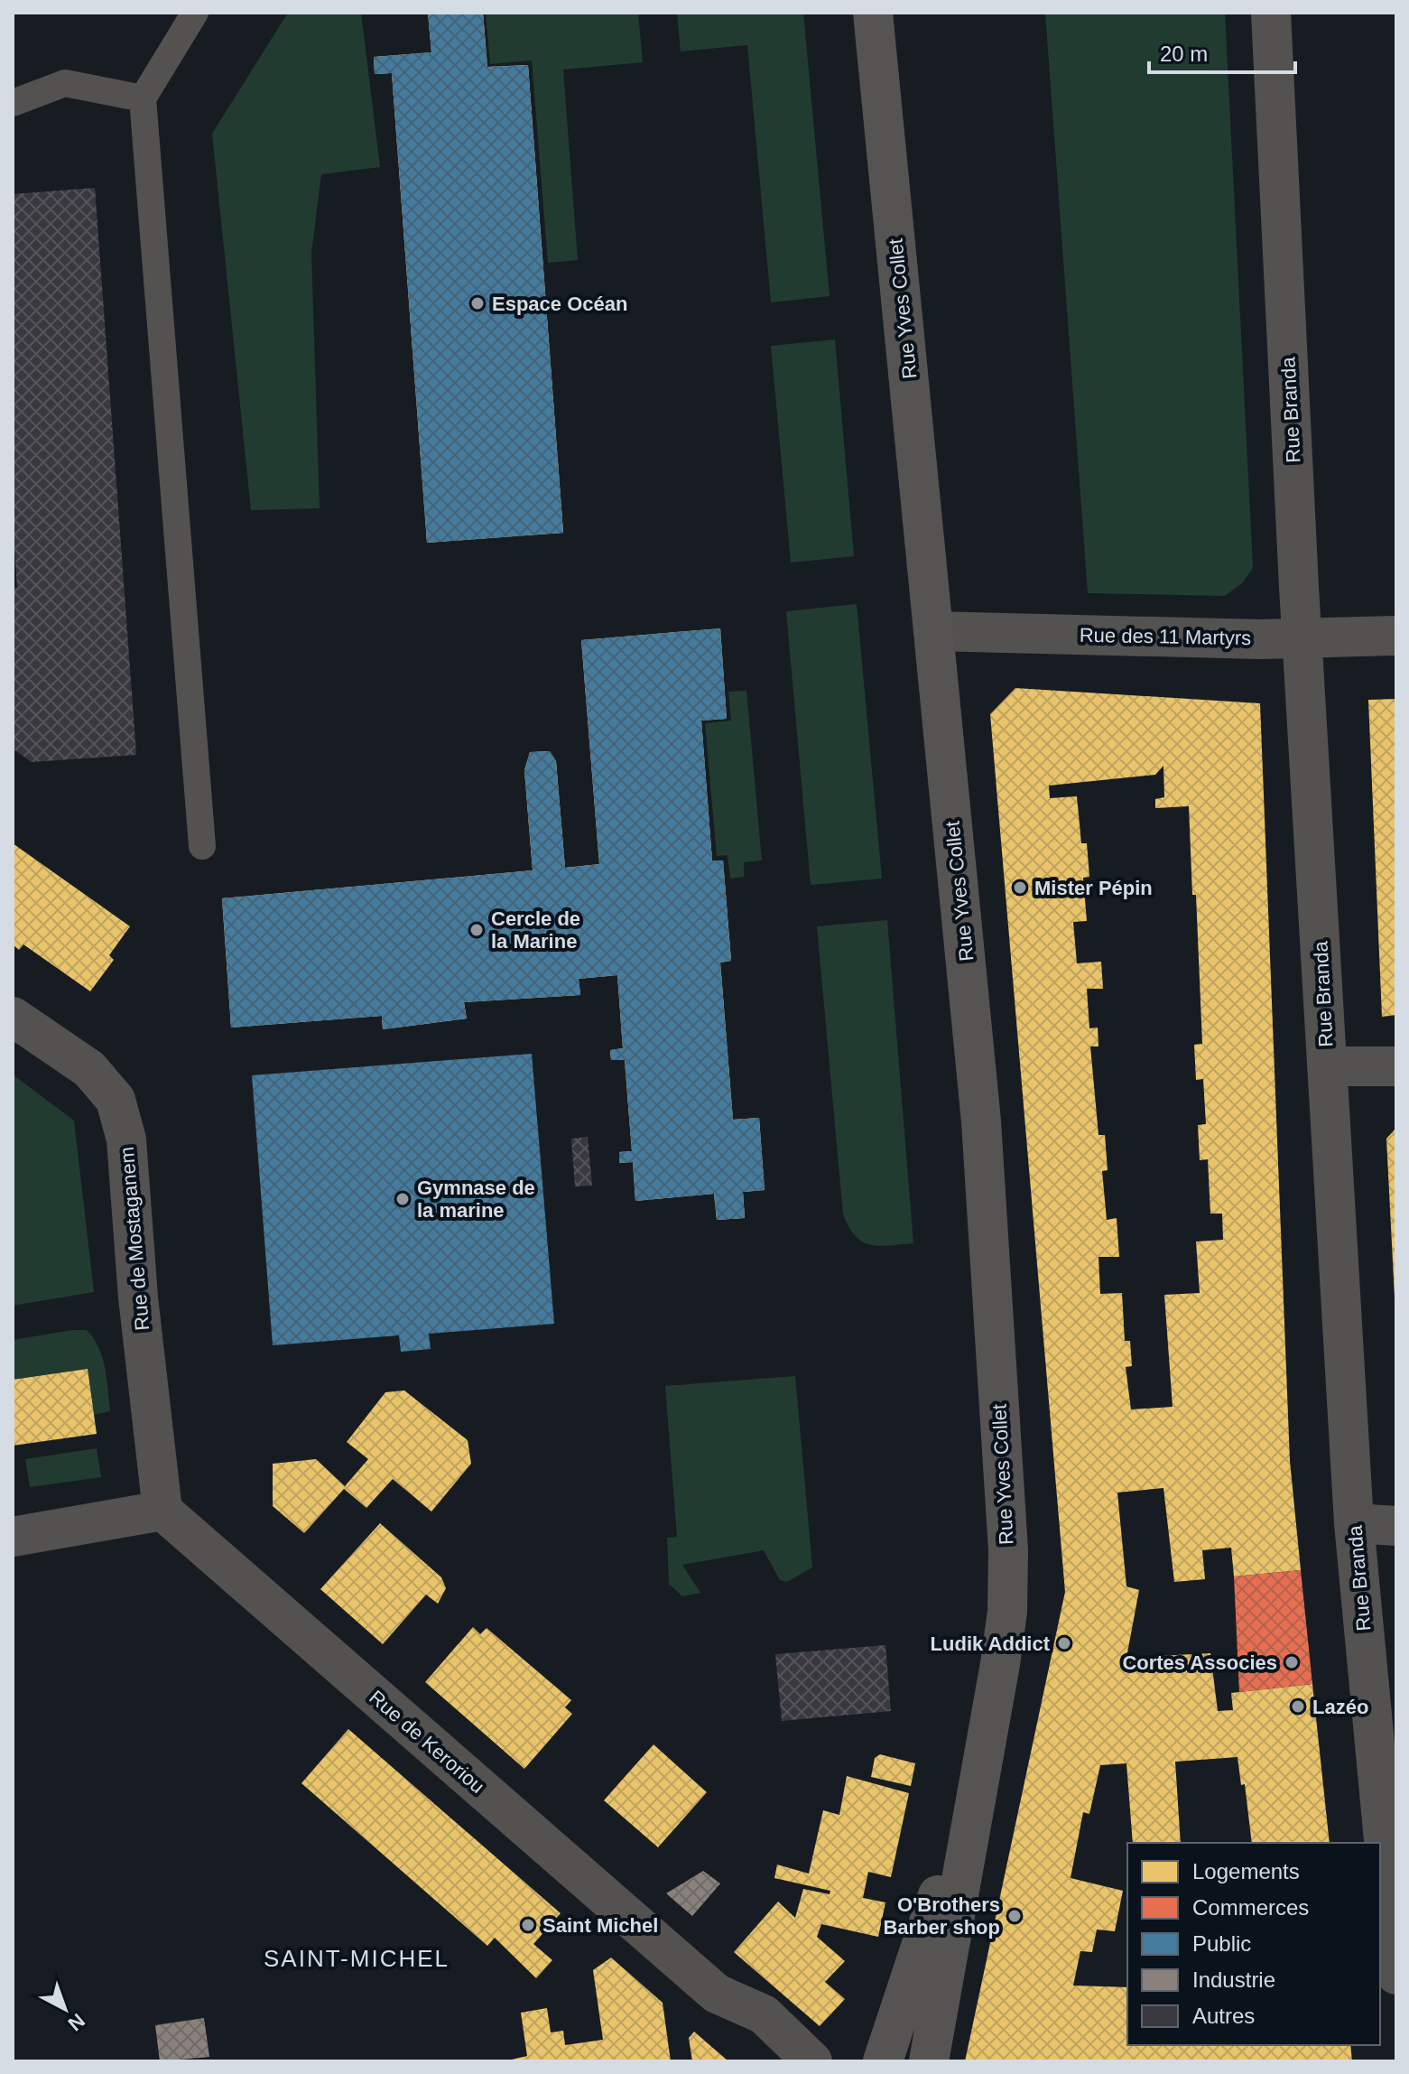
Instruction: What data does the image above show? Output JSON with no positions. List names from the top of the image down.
{
  "streets": {
    "main road": ["Rue Yves Collet"],
    "street": [
      "Rue Branda",
      "Rue des 11 Martyrs",
      "Rue de Mostaganem",
      "Rue de Keroriou"
    ]
  },
  "crossings": [
    ["Rue Yves Collet", "Rue des 11 Martyrs"],
    ["Rue Branda", "Rue des 11 Martyrs"],
    ["Rue de Mostaganem", "Rue de Keroriou"]
  ],
  "districts": ["SAINT-MICHEL"],
  "places": [
    "Espace Océan",
    "Mister Pépin",
    "Cercle de la Marine",
    "Gymnase de la marine",
    "Ludik Addict",
    "Cortes Associes",
    "Lazéo",
    "O'Brothers Barber shop",
    "Saint Michel"
  ],
  "legend": [
    "Logements",
    "Commerces",
    "Public",
    "Industrie",
    "Autres"
  ],
  "scale_bar": "20 m",
  "north": "bottom right"
}
